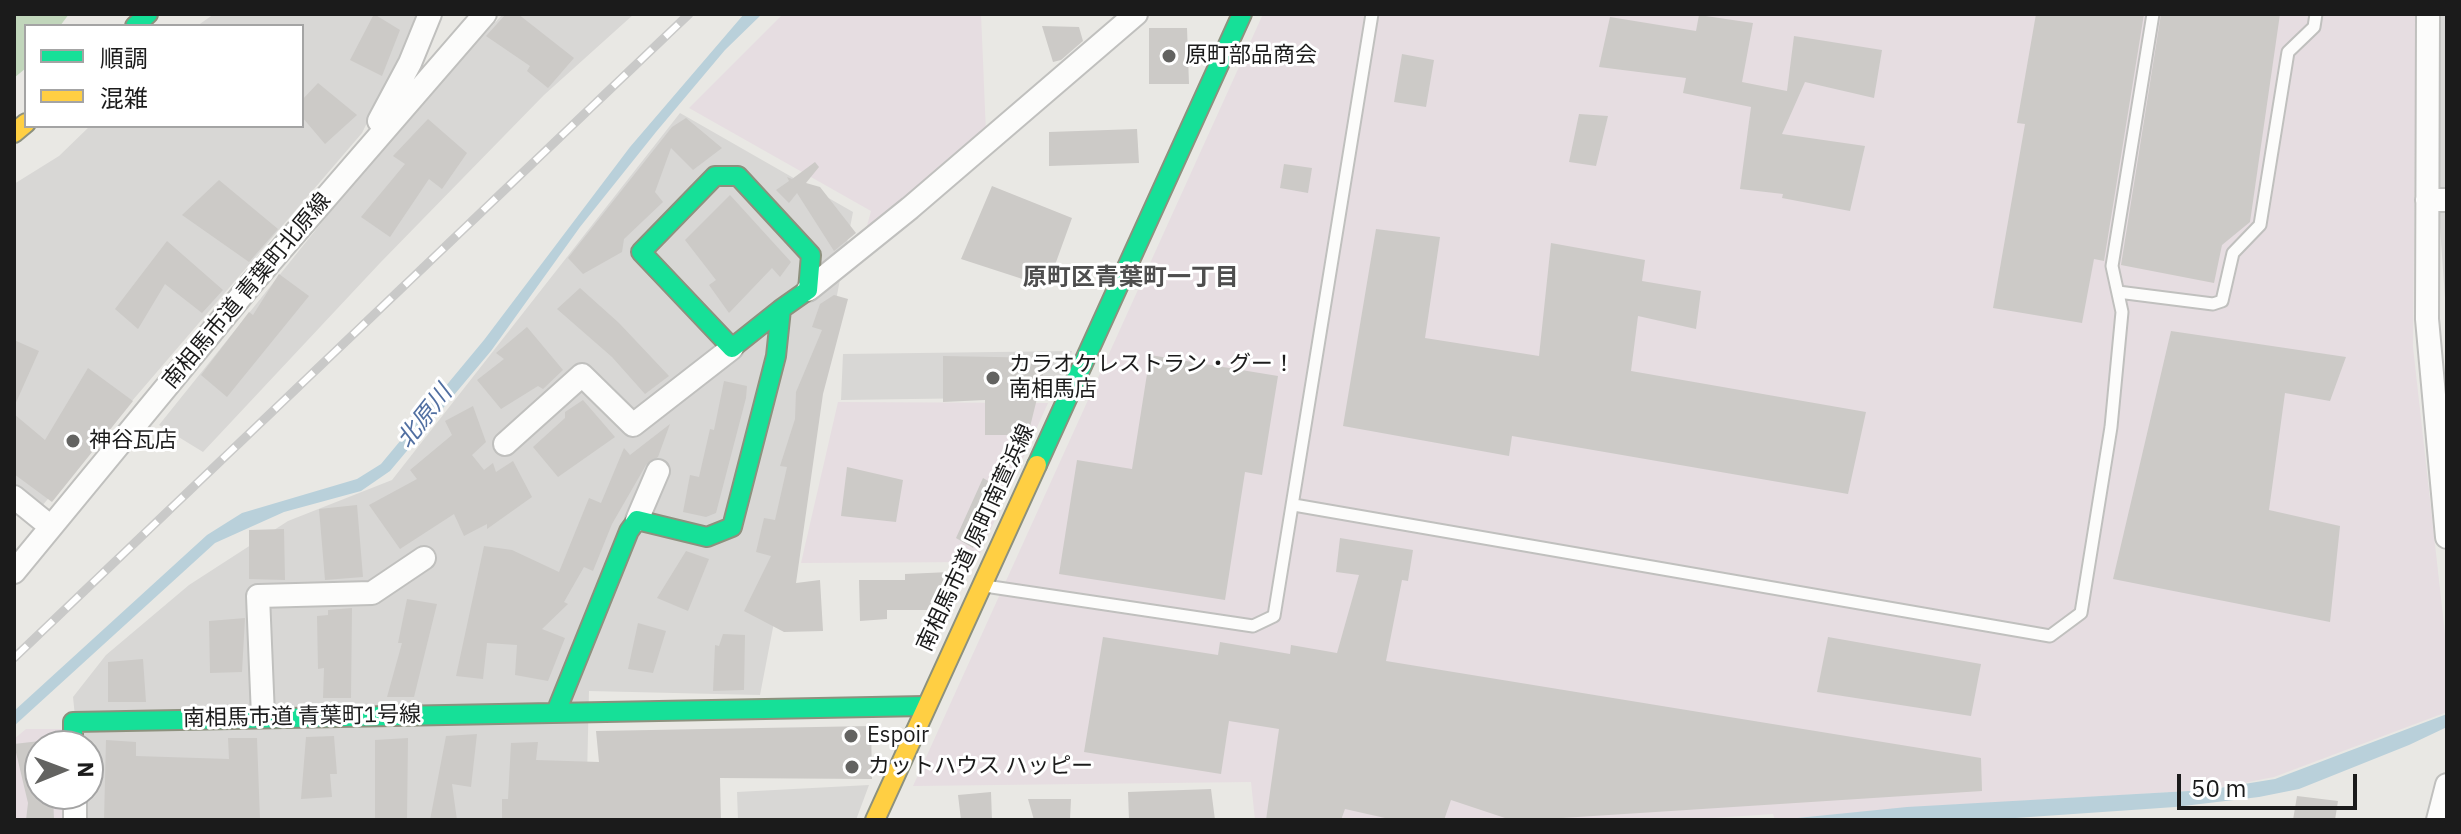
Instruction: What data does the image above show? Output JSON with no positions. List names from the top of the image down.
{
  "streets": {
    "street": ["南相馬市道 青葉町北原線", "南相馬市道 原町南萱浜線", "南相馬市道 青葉町1号線"]
  },
  "crossings": [
    ["南相馬市道 原町南萱浜線", "南相馬市道 青葉町1号線"]
  ],
  "districts": ["原町区青葉町一丁目"],
  "water": ["北原川"],
  "places": [
    "原町部品商会",
    "カラオケレストラン・グー！ 南相馬店",
    "神谷瓦店",
    "Espoir",
    "カットハウス ハッピー"
  ],
  "legend": ["順調", "混雑"],
  "scale_bar": "50 m",
  "north": "right"
}
